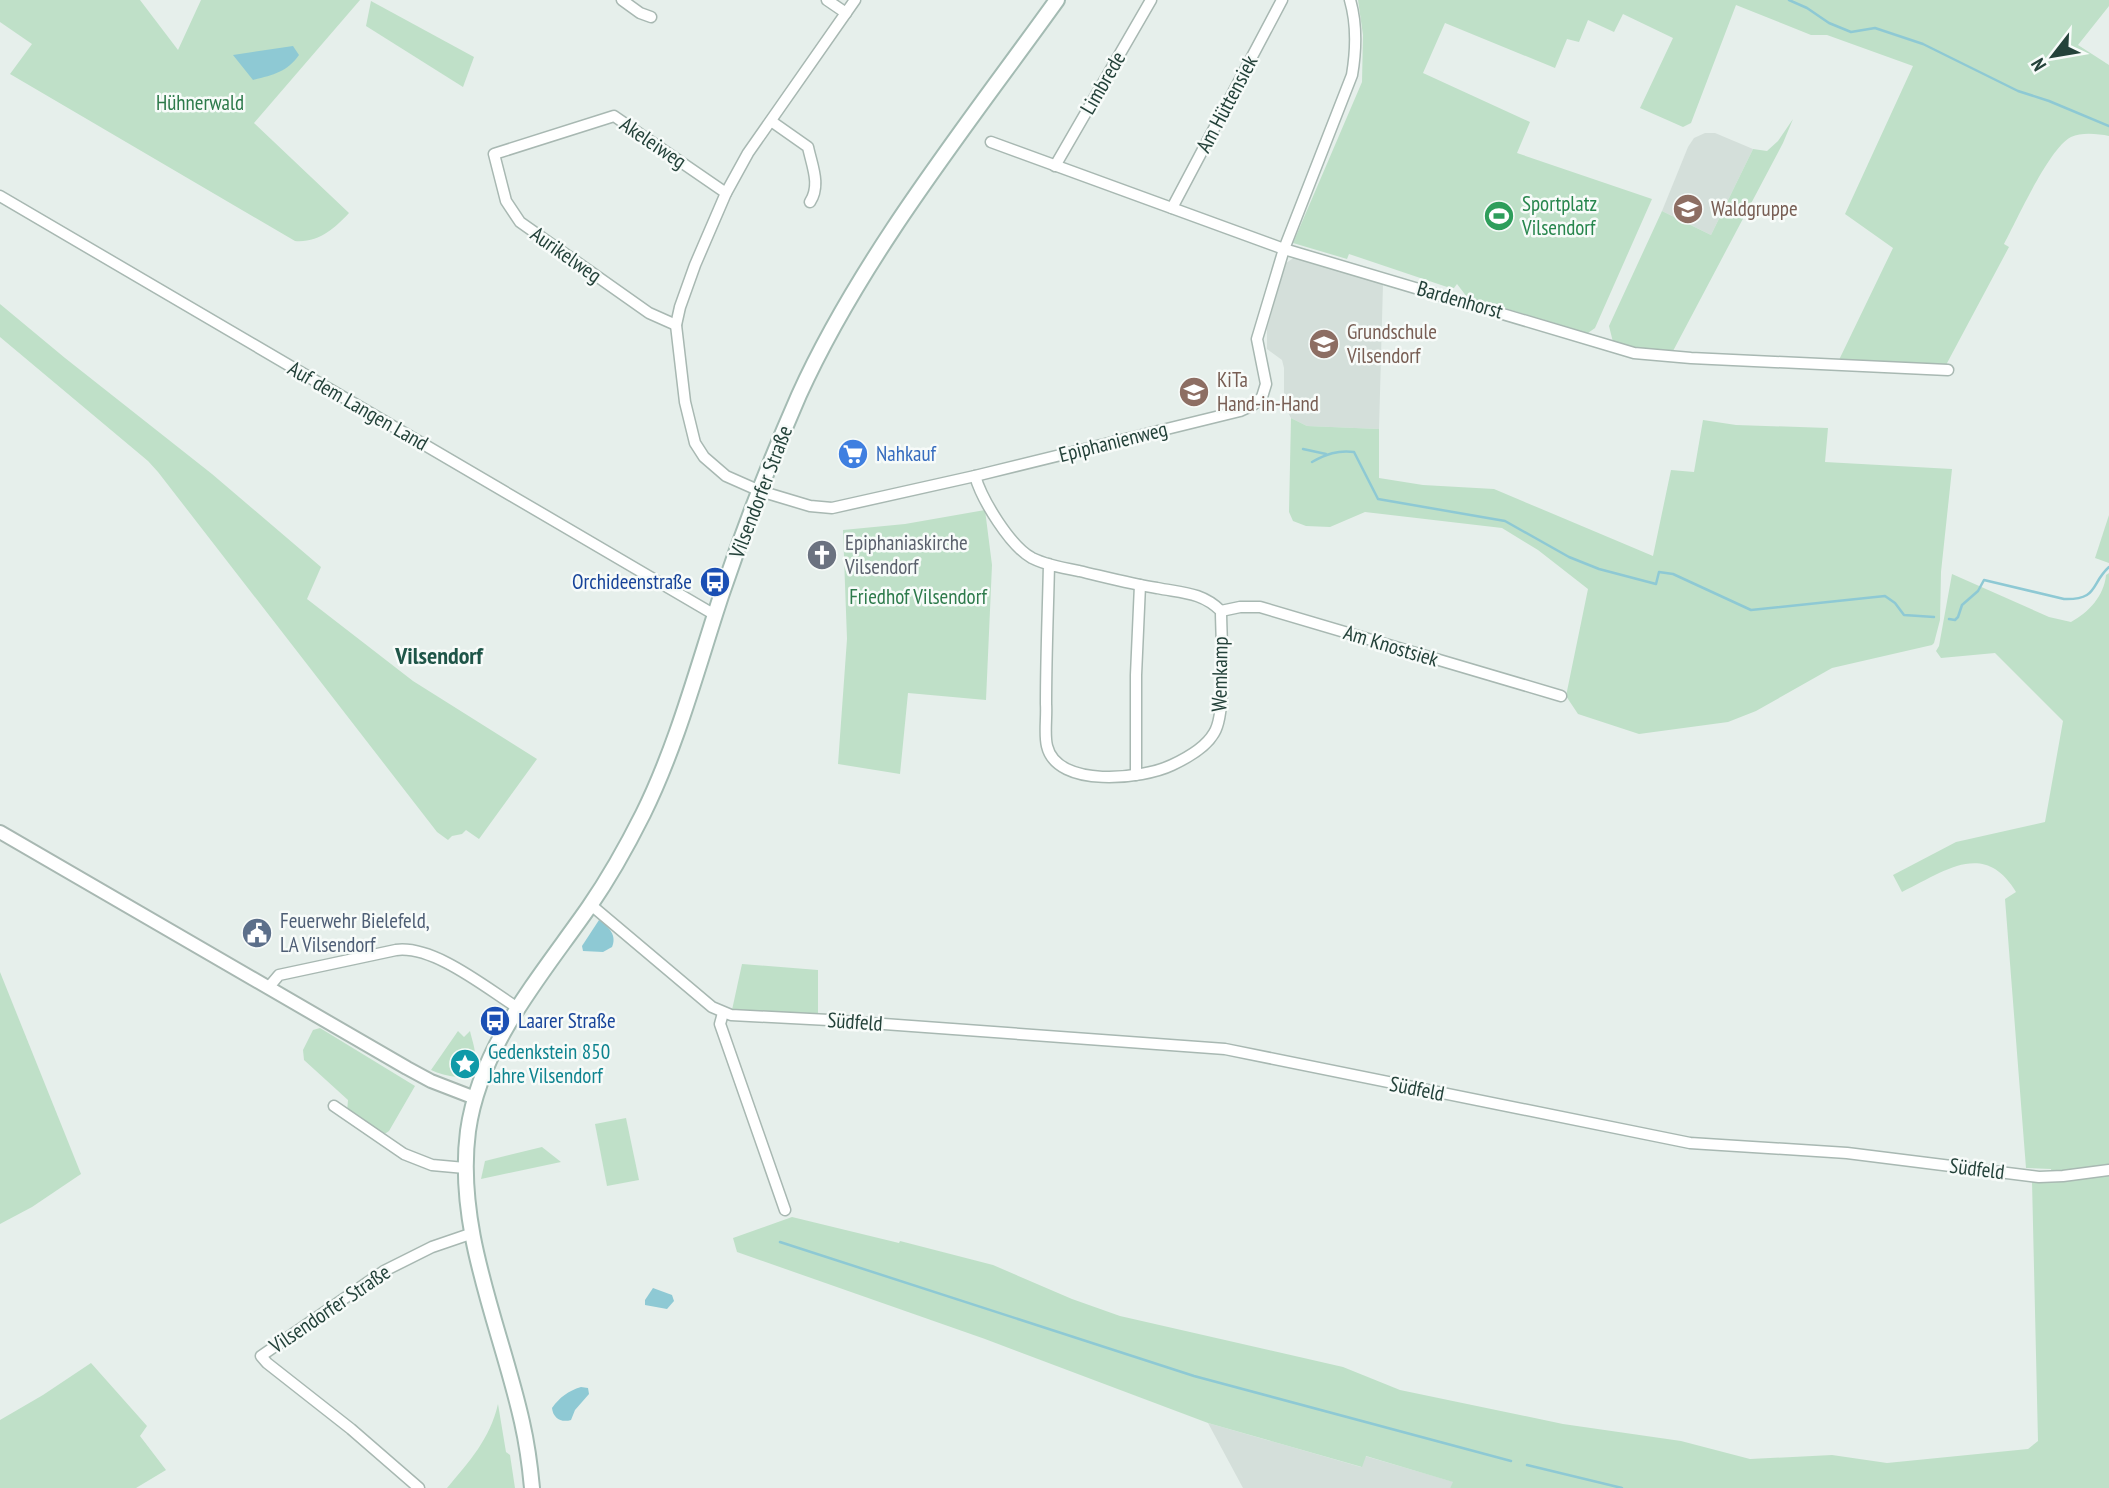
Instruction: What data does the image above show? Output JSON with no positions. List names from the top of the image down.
{
  "streets": {
    "main road": ["Vilsendorfer Straße"],
    "street": [
      "Limbrede",
      "Am Hüttensiek",
      "Akeleiweg",
      "Aurikelweg",
      "Bardenhorst",
      "Auf dem Langen Land",
      "Epiphanienweg",
      "Am Knostsiek",
      "Wemkamp",
      "Südfeld"
    ]
  },
  "crossings": [
    ["Limbrede", "Bardenhorst"],
    ["Am Hüttensiek", "Bardenhorst"],
    ["Akeleiweg", "Aurikelweg"],
    ["Bardenhorst", "Epiphanienweg"],
    ["Auf dem Langen Land", "Vilsendorfer Straße"],
    ["Epiphanienweg", "Vilsendorfer Straße"],
    ["Epiphanienweg", "Wemkamp"],
    ["Vilsendorfer Straße", "Südfeld"],
    ["Am Knostsiek", "Wemkamp"]
  ],
  "districts": ["Vilsendorf"],
  "parks": ["Hühnerwald", "Friedhof Vilsendorf"],
  "places": {
    "school or university": ["Waldgruppe", "Grundschule Vilsendorf", "KiTa Hand-in-Hand"],
    "sports": ["Sportplatz Vilsendorf"],
    "supermarket": ["Nahkauf"],
    "church": ["Epiphaniaskirche Vilsendorf"],
    "bus stop": ["Orchideenstraße", "Laarer Straße"],
    "public building": ["Feuerwehr Bielefeld, LA Vilsendorf"],
    "place": ["Gedenkstein 850 Jahre Vilsendorf"]
  },
  "north": "bottom left"
}
